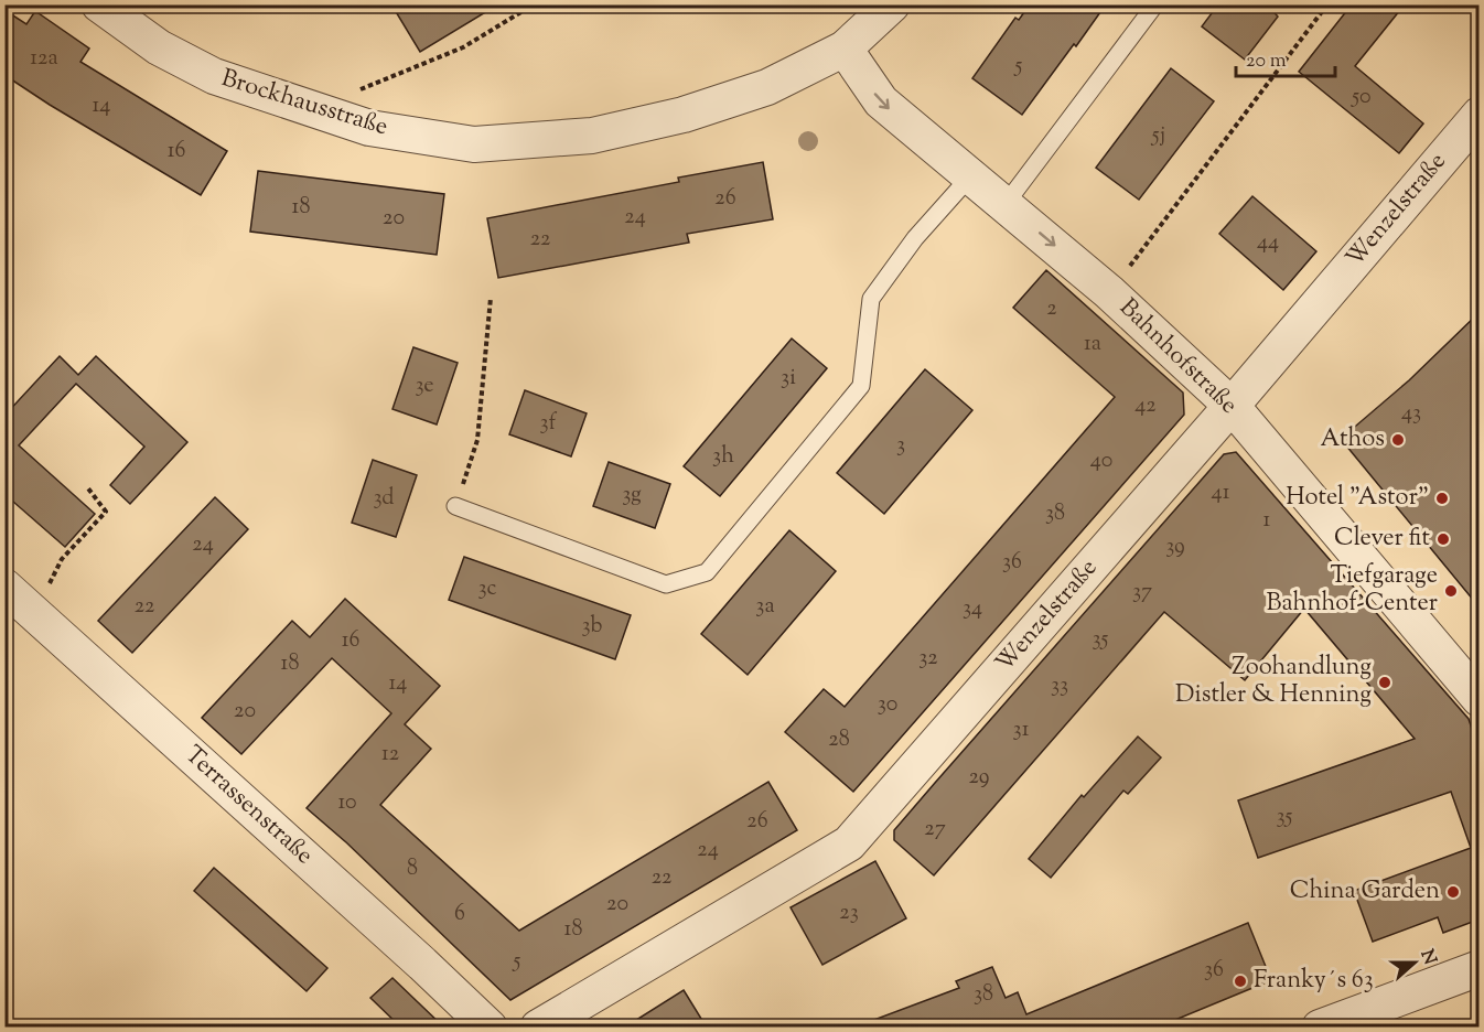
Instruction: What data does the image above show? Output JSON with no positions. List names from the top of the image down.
{
  "streets": {
    "street": [
      "Brockhausstraße",
      "Wenzelstraße",
      "Bahnhofstraße",
      "Terrassenstraße"
    ]
  },
  "crossings": [
    ["Brockhausstraße", "Bahnhofstraße"],
    ["Wenzelstraße", "Bahnhofstraße"]
  ],
  "places": [
    "Athos",
    "Hotel \"Astor\"",
    "Clever fit",
    "Tiefgarage Bahnhof-Center",
    "Zoohandlung Distler & Henning",
    "China Garden",
    "Franky´s 63"
  ],
  "house_numbers": [
    "12a",
    "5",
    "50",
    "14",
    "5j",
    "16",
    "26",
    "18",
    "24",
    "20",
    "22",
    "44",
    "2",
    "1a",
    "3i",
    "3e",
    "42",
    "43",
    "3f",
    "3",
    "3h",
    "40",
    "41",
    "3g",
    "3d",
    "38",
    "1",
    "24",
    "39",
    "36",
    "3c",
    "37",
    "22",
    "3a",
    "34",
    "3b",
    "35",
    "16",
    "32",
    "18",
    "14",
    "33",
    "30",
    "20",
    "31",
    "28",
    "12",
    "29",
    "10",
    "35",
    "26",
    "27",
    "24",
    "8",
    "22",
    "20",
    "23",
    "6",
    "18",
    "5",
    "36",
    "38"
  ],
  "scale_bar": "20 m",
  "north": "right"
}
